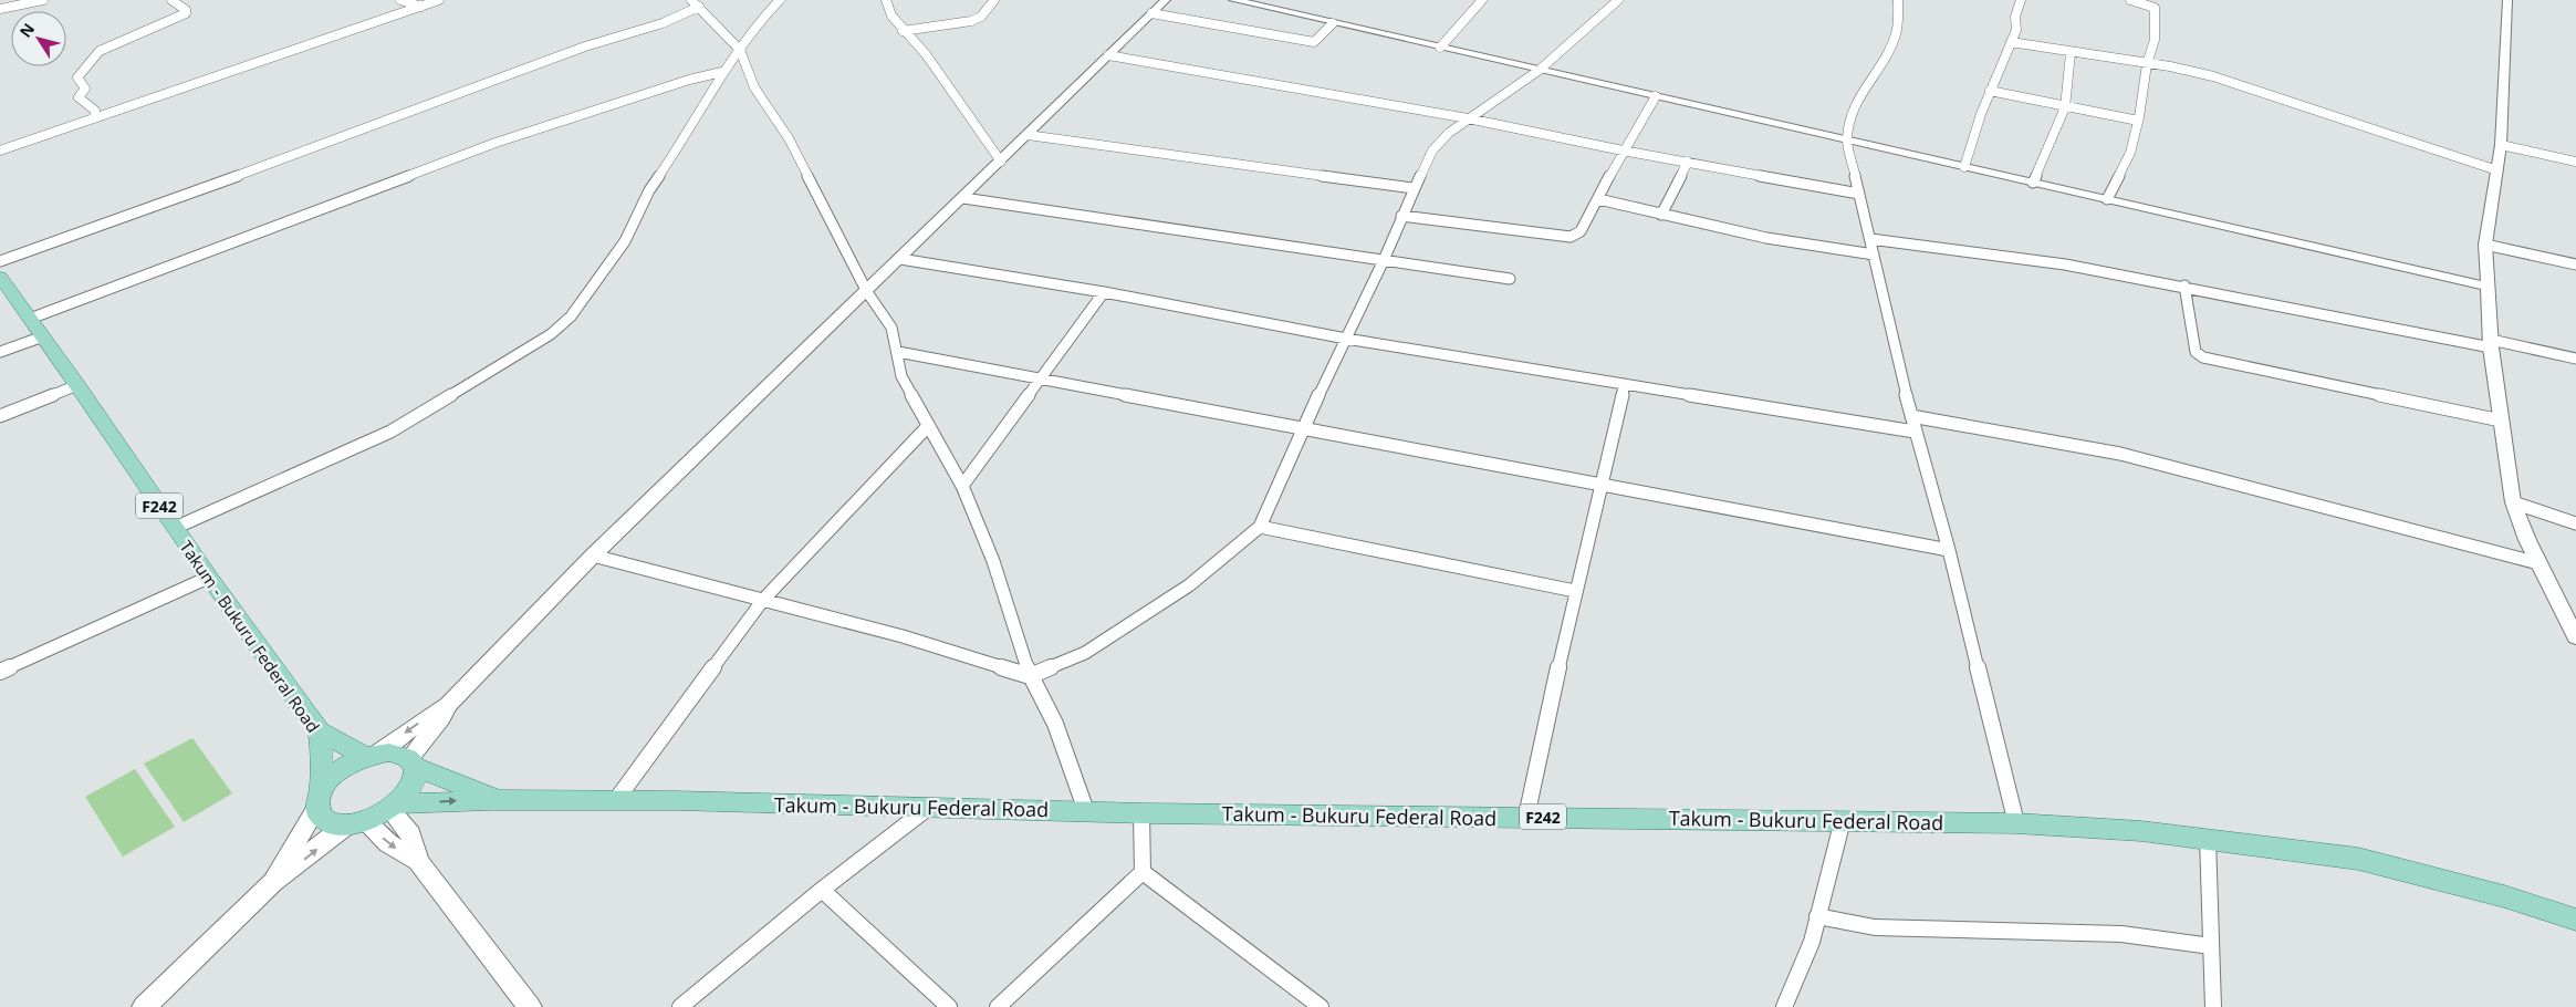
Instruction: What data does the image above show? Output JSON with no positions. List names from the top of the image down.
{
  "streets": {
    "main road": ["F242", "Takum - Bukuru Federal Road"]
  },
  "crossings": [
    ["F242", "Takum - Bukuru Federal Road"]
  ],
  "north": "top left"
}
